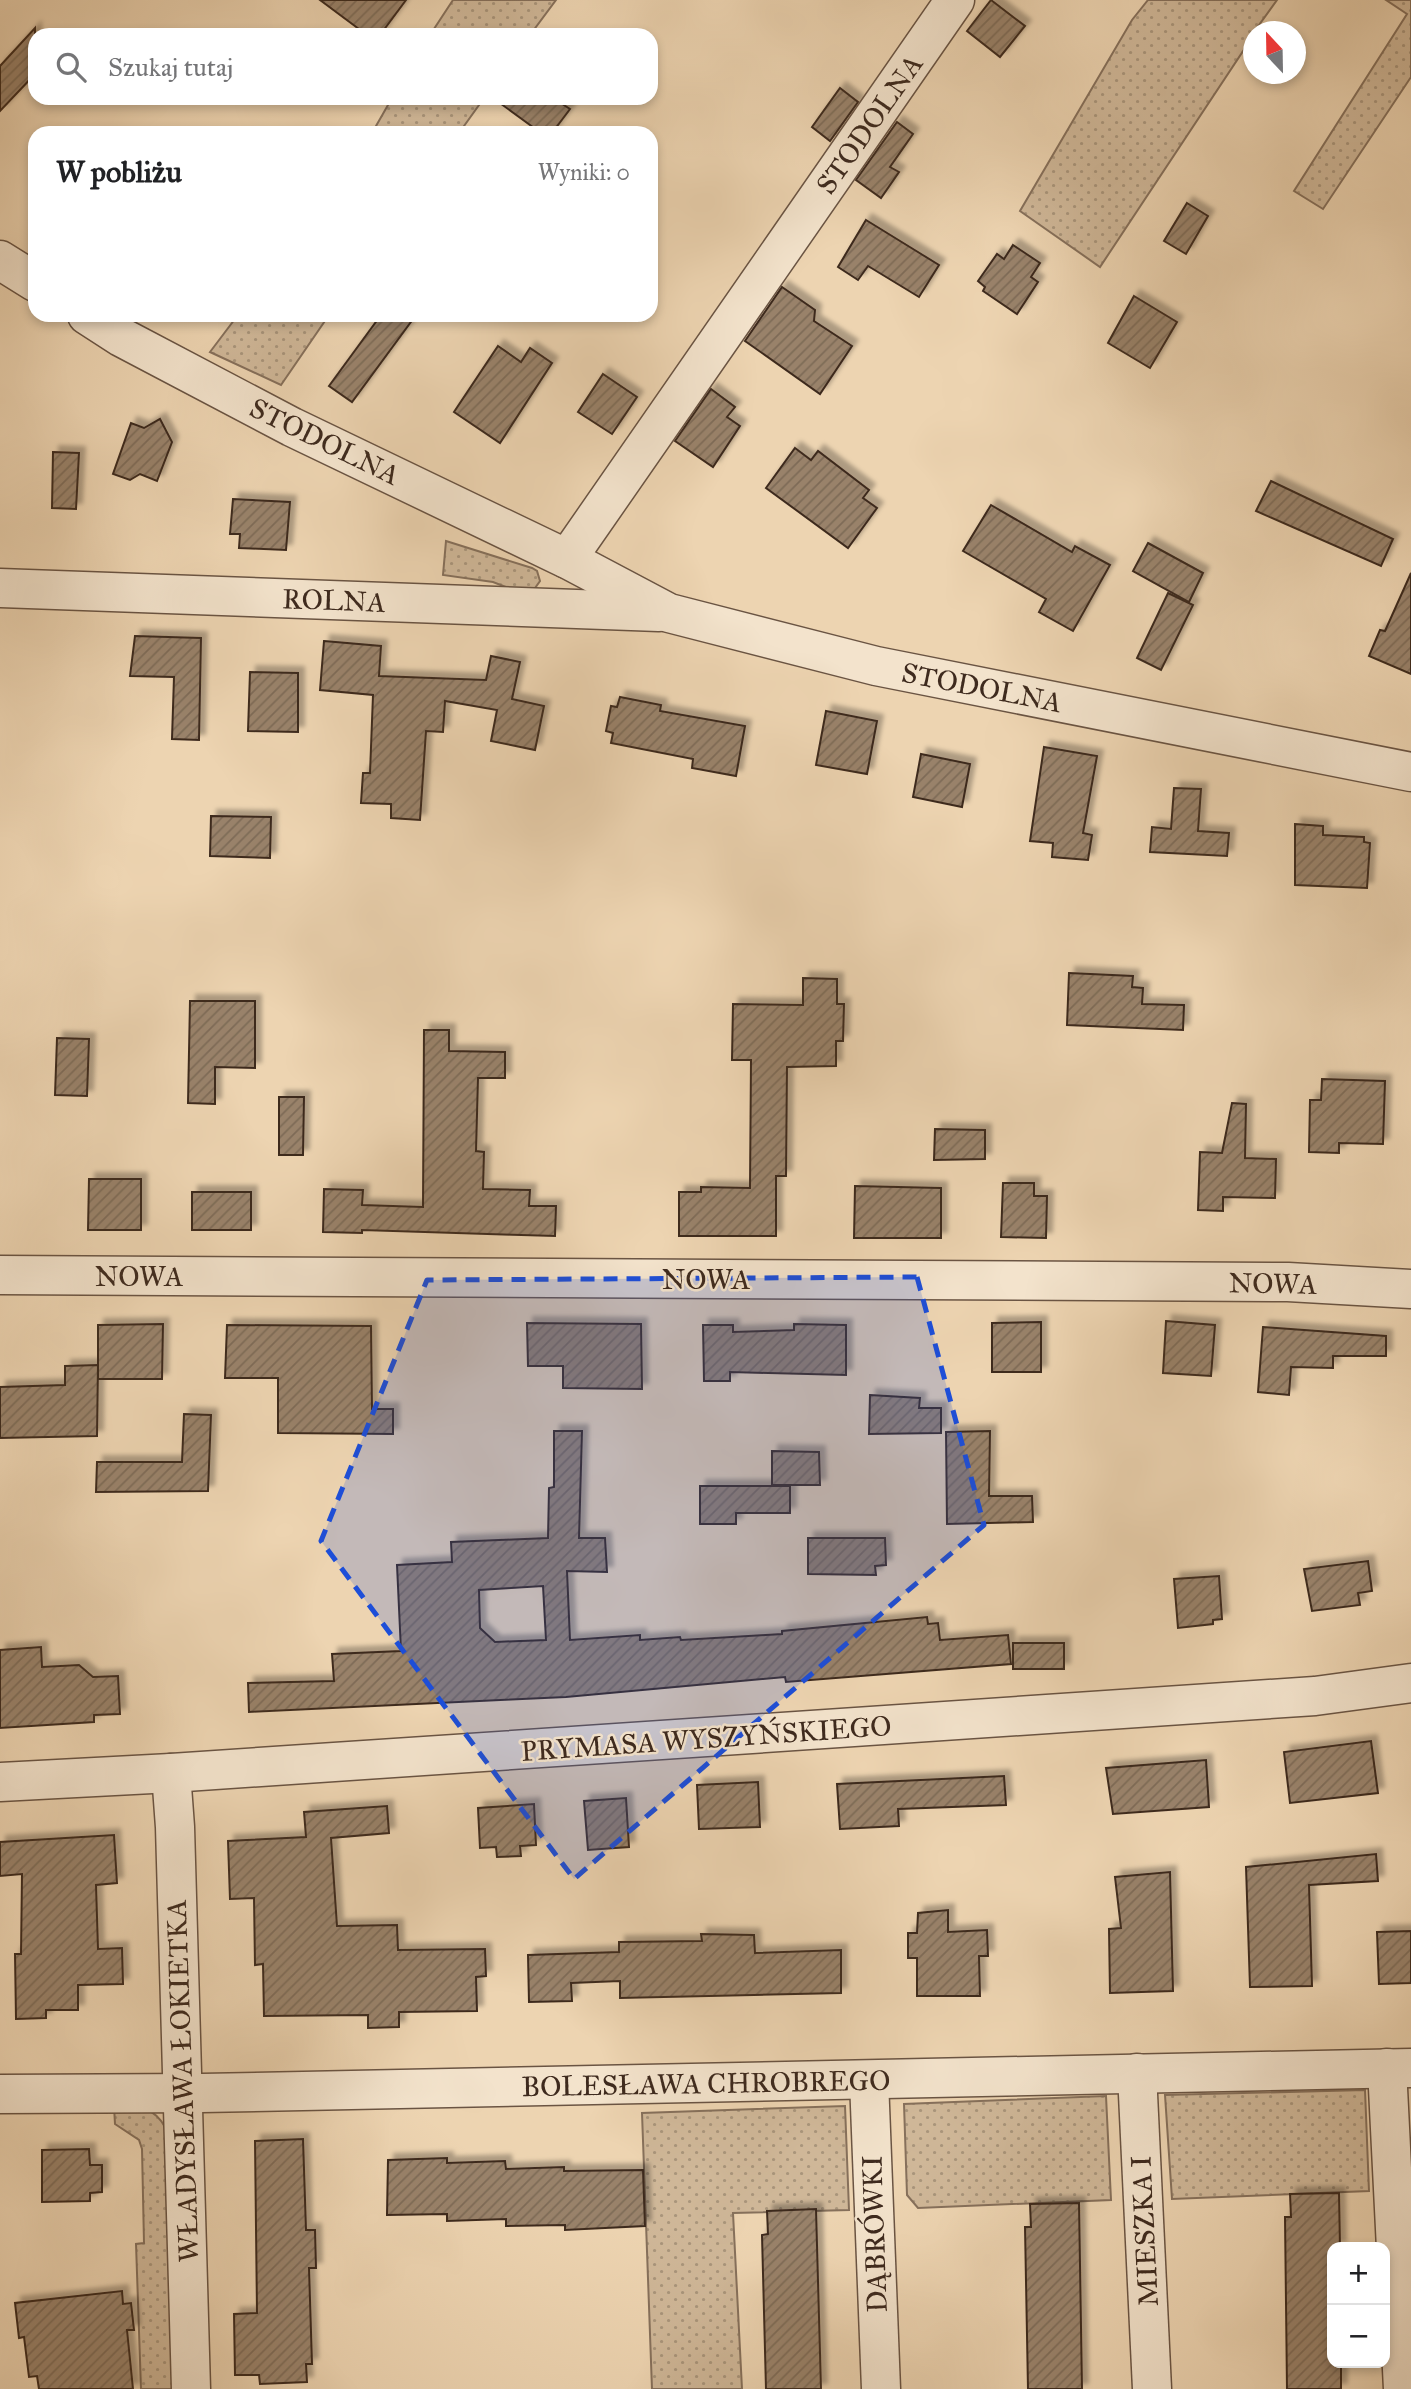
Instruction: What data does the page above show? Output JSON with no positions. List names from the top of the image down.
{
  "streets": {
    "street": [
      "STODOLNA",
      "ROLNA",
      "NOWA",
      "PRYMASA WYSZYŃSKIEGO",
      "WŁADYSŁAWA ŁOKIETKA",
      "BOLESŁAWA CHROBREGO",
      "MIESZKA I",
      "DĄBRÓWKI"
    ]
  },
  "crossings": [
    ["STODOLNA", "ROLNA"],
    ["PRYMASA WYSZYŃSKIEGO", "WŁADYSŁAWA ŁOKIETKA"],
    ["WŁADYSŁAWA ŁOKIETKA", "BOLESŁAWA CHROBREGO"],
    ["BOLESŁAWA CHROBREGO", "MIESZKA I"],
    ["BOLESŁAWA CHROBREGO", "DĄBRÓWKI"]
  ],
  "north": "top",
  "page": {
    "search": "Szukaj tutaj",
    "heading": ["W pobliżu", "Wyniki: 0"],
    "map_buttons": ["+", "−"]
  }
}
